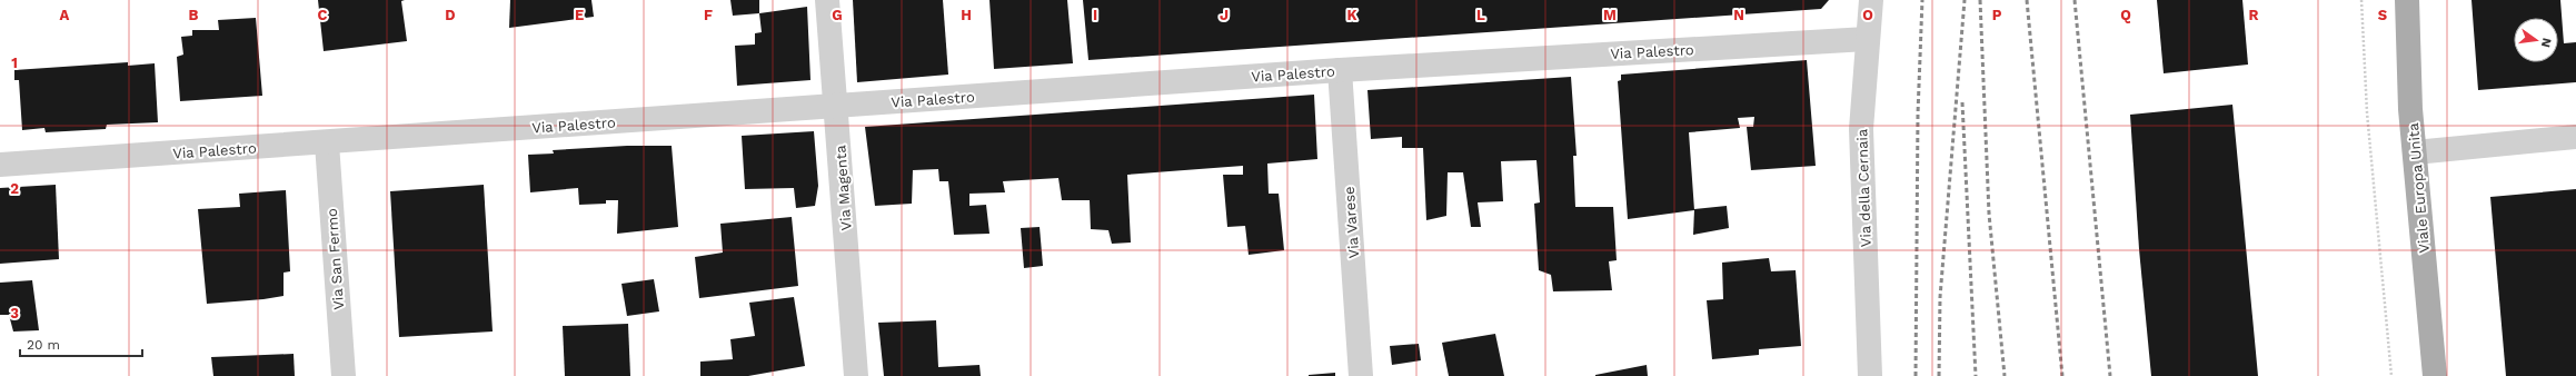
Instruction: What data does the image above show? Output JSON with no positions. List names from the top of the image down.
{
  "streets": {
    "main road": ["Viale Europa Unita"],
    "street": [
      "Via Palestro",
      "Via Magenta",
      "Via della Cernaia",
      "Via Varese",
      "Via San Fermo"
    ]
  },
  "crossings": [
    ["Via Palestro", "Via Magenta"],
    ["Via Palestro", "Via della Cernaia"],
    ["Via Palestro", "Via Varese"],
    ["Via Palestro", "Via San Fermo"]
  ],
  "scale_bar": "20 m",
  "north": "right",
  "grid": {
    "columns": [
      "A",
      "B",
      "C",
      "D",
      "E",
      "F",
      "G",
      "H",
      "I",
      "J",
      "K",
      "L",
      "M",
      "N",
      "O",
      "P",
      "Q",
      "R",
      "S"
    ],
    "rows": ["1", "2", "3"]
  }
}
